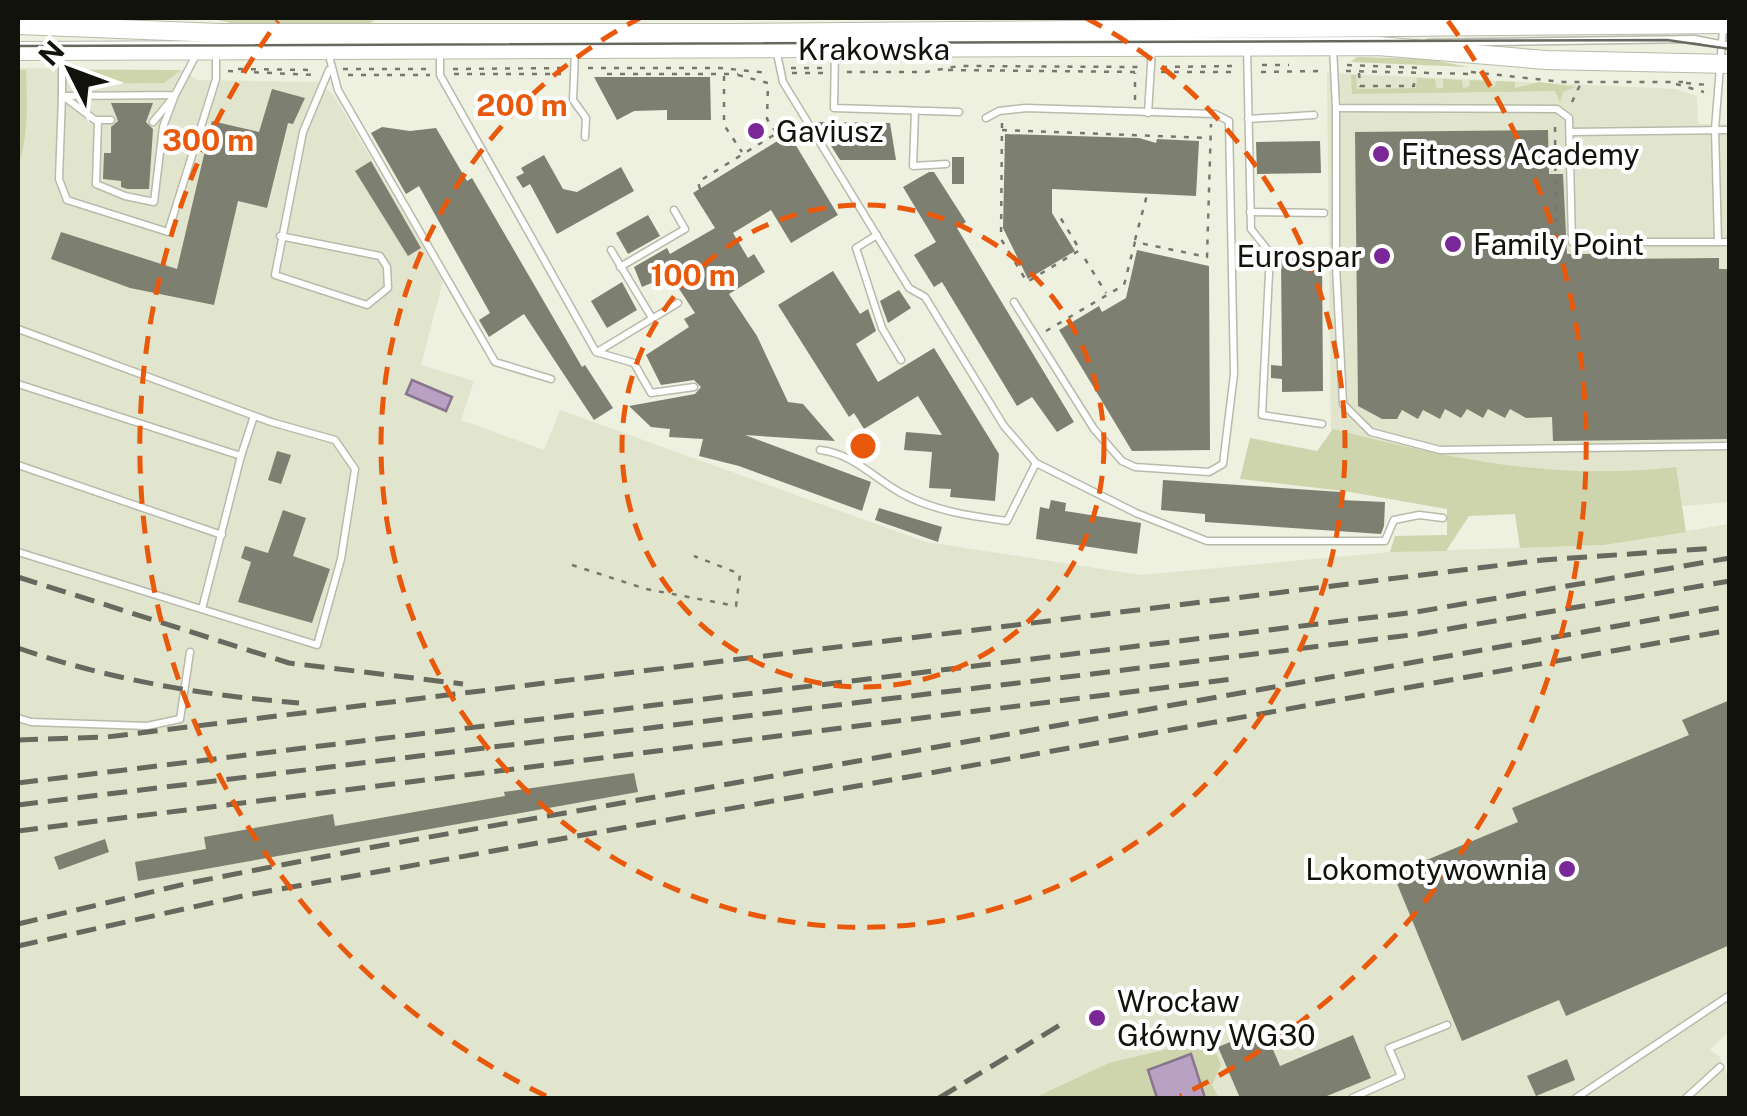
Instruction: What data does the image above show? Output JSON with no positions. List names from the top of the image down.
{
  "streets": {
    "main road": ["Krakowska"]
  },
  "places": [
    "Gaviusz",
    "Fitness Academy",
    "Family Point",
    "Eurospar",
    "Lokomotywownia",
    "Wrocław Główny WG30"
  ],
  "north": "top left",
  "rings": ["200 m", "300 m", "100 m"]
}
